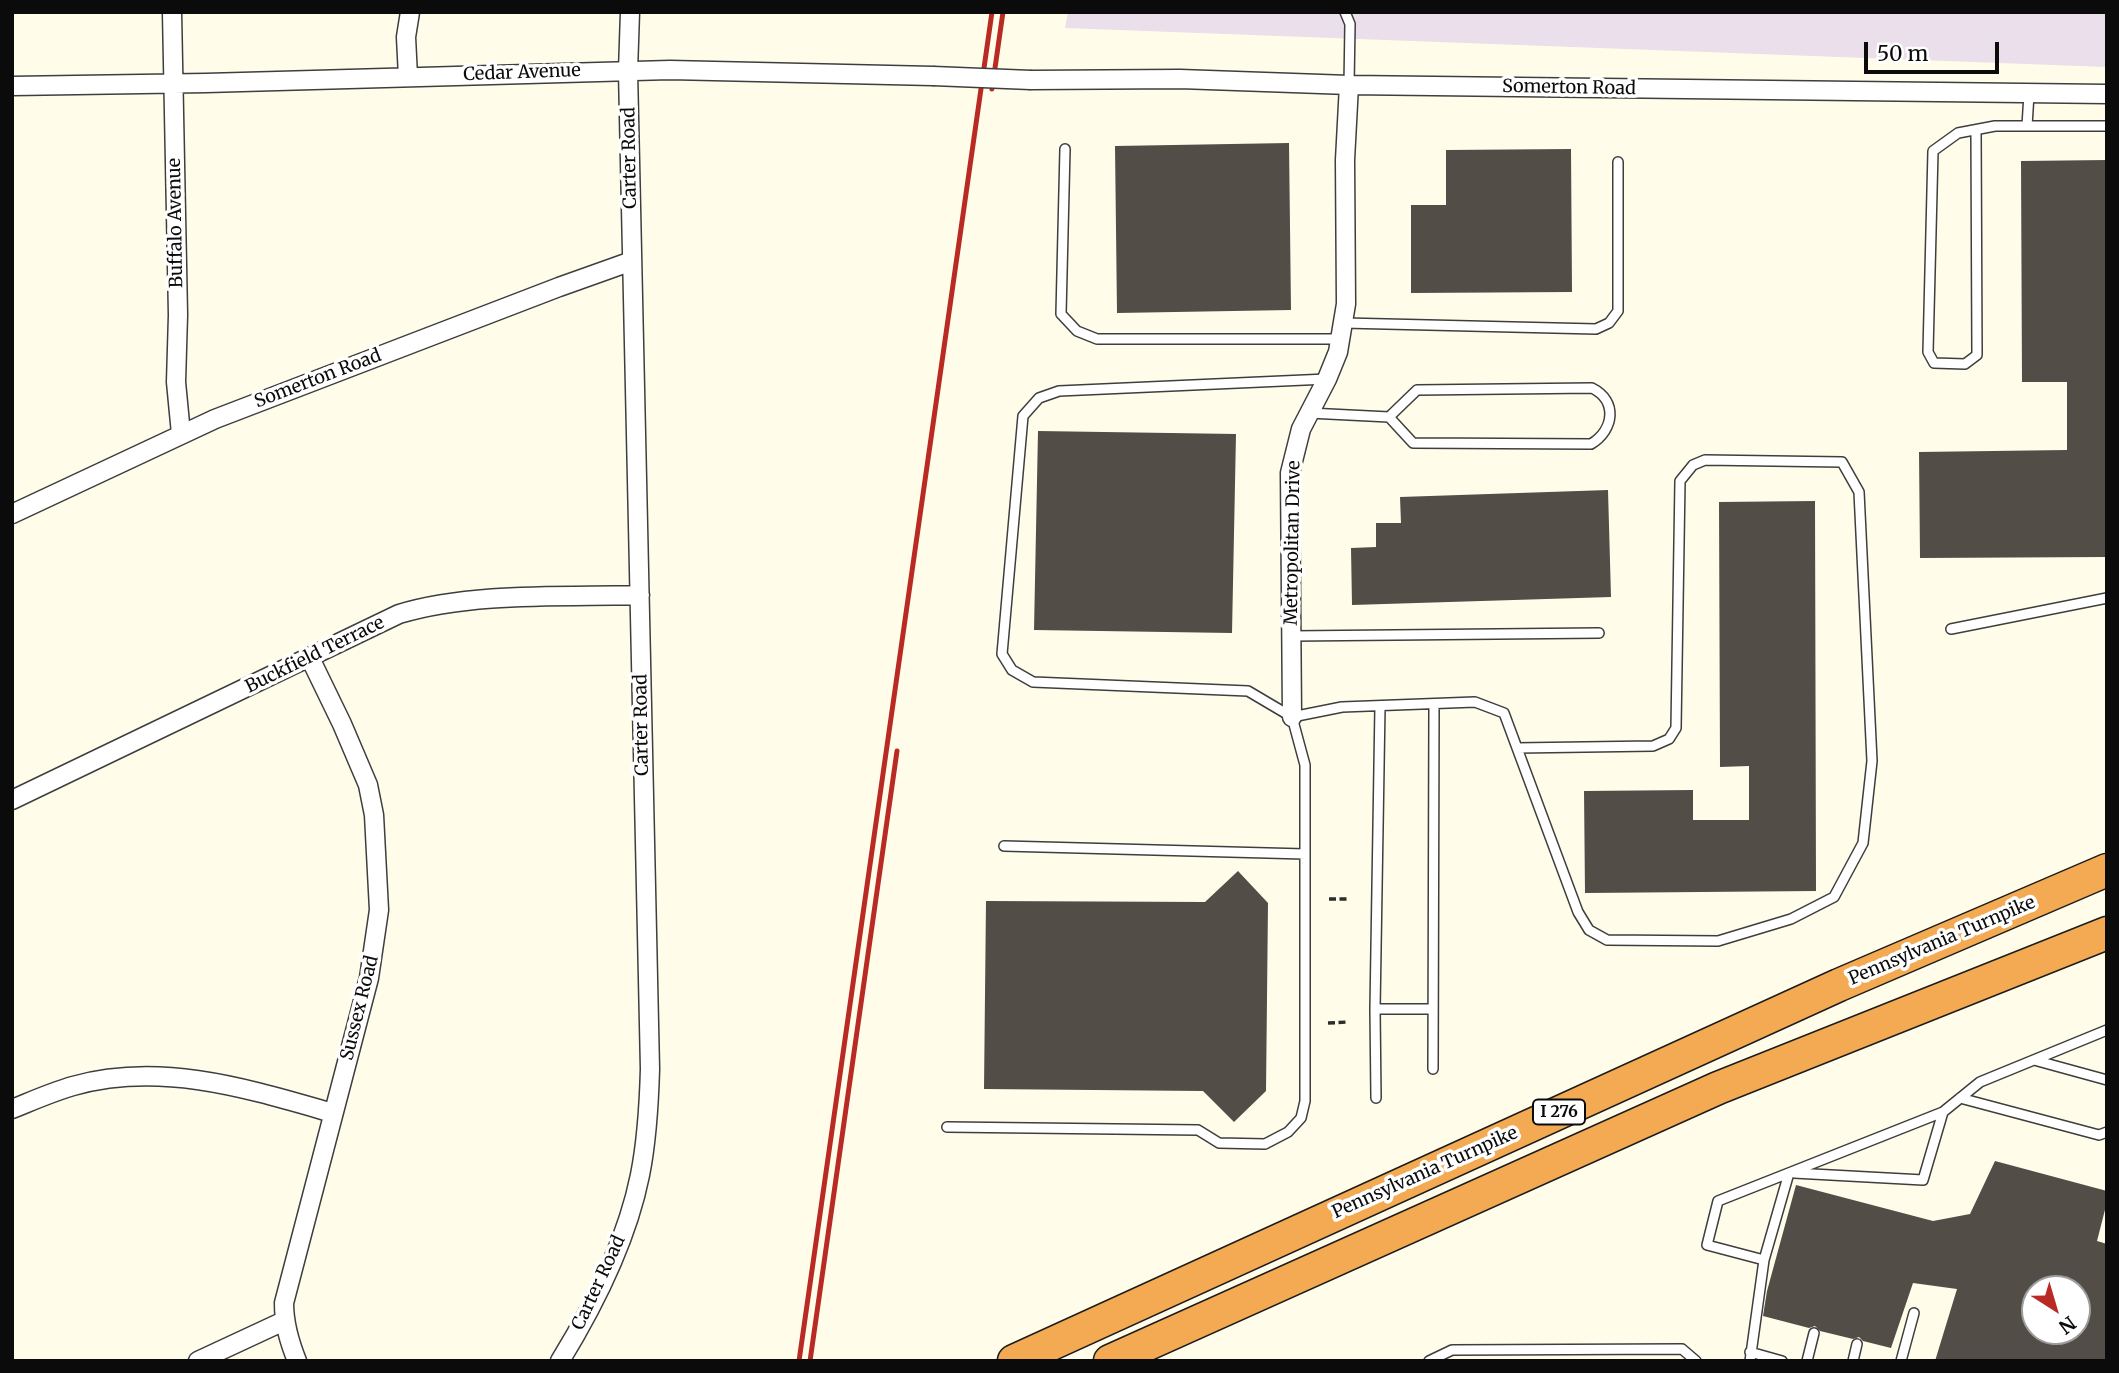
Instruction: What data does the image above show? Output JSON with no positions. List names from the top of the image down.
{
  "streets": {
    "highway": ["Pennsylvania Turnpike", "I 276"],
    "street": [
      "Cedar Avenue",
      "Somerton Road",
      "Carter Road",
      "Buffalo Avenue",
      "Metropolitan Drive",
      "Buckfield Terrace",
      "Sussex Road"
    ]
  },
  "crossings": [
    ["Cedar Avenue", "Somerton Road"],
    ["Cedar Avenue", "Carter Road"],
    ["Cedar Avenue", "Buffalo Avenue"],
    ["Somerton Road", "Carter Road"],
    ["Somerton Road", "Buffalo Avenue"],
    ["Somerton Road", "Metropolitan Drive"],
    ["Carter Road", "Buckfield Terrace"],
    ["Buckfield Terrace", "Sussex Road"]
  ],
  "scale_bar": "50 m",
  "north": "bottom right"
}
